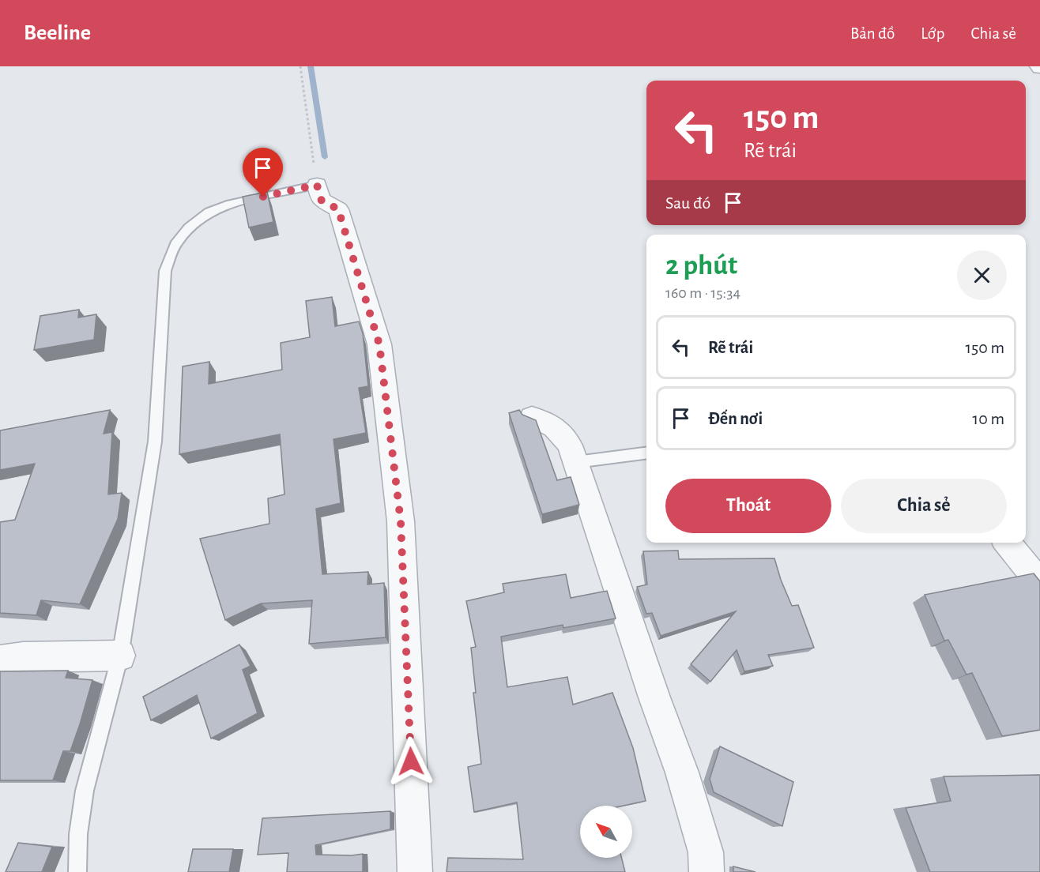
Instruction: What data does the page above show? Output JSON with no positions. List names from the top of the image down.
{
  "north": "top left",
  "page": {
    "header": "Beeline",
    "nav": ["Bản đồ", "Lớp", "Chia sẻ"],
    "turn": ["150 m", "Rẽ trái"],
    "then": "Sau đó",
    "heading": ["2 phút", "160 m · 15:34"],
    "list": [
      {
        "name": "Rẽ trái",
        "value": "150 m"
      },
      {
        "name": "Đến nơi",
        "value": "10 m"
      }
    ],
    "buttons": ["Thoát", "Chia sẻ"]
  }
}
